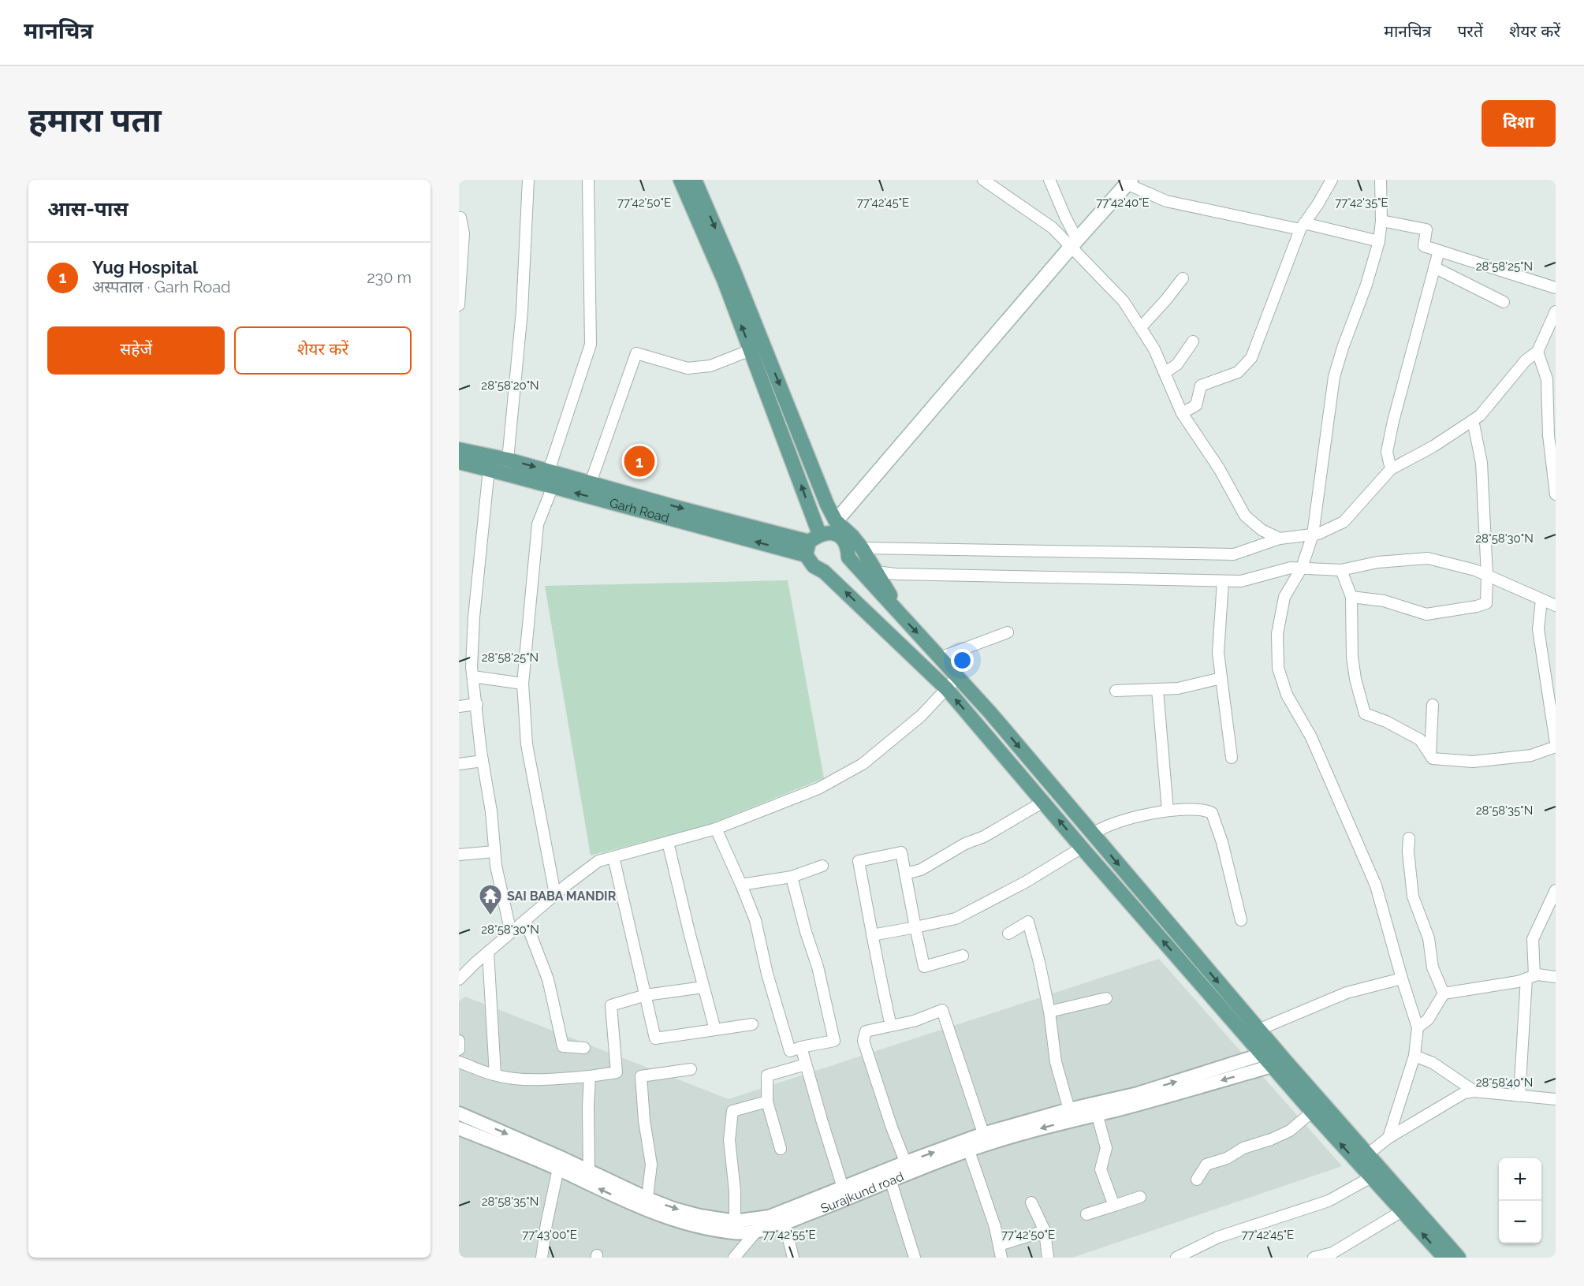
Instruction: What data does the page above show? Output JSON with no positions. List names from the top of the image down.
{
  "streets": {
    "main road": ["Garh Road"],
    "street": ["Surajkund road"]
  },
  "places": {
    "temple": ["SAI BABA MANDIR"]
  },
  "page": {
    "header": "मानचित्र",
    "nav": ["मानचित्र", "परतें", "शेयर करें"],
    "buttons": [
      "दिशा",
      ["सहेजें", "शेयर करें"]
    ],
    "title": "हमारा पता",
    "heading": "आस-पास",
    "list": [
      {
        "mark": "1",
        "name": "Yug Hospital",
        "note": "अस्पताल · Garh Road",
        "value": "230 m"
      }
    ],
    "pins": "1",
    "map_buttons": ["+", "−"]
  },
  "coordinates": [
    "77°42'35\"E",
    "77°42'50\"E",
    "77°42'45\"E",
    "77°42'40\"E",
    "28°58'25\"N",
    "28°58'20\"N",
    "28°58'30\"N",
    "28°58'35\"N",
    "28°58'40\"N",
    "77°43'00\"E",
    "77°42'55\"E"
  ]
}
